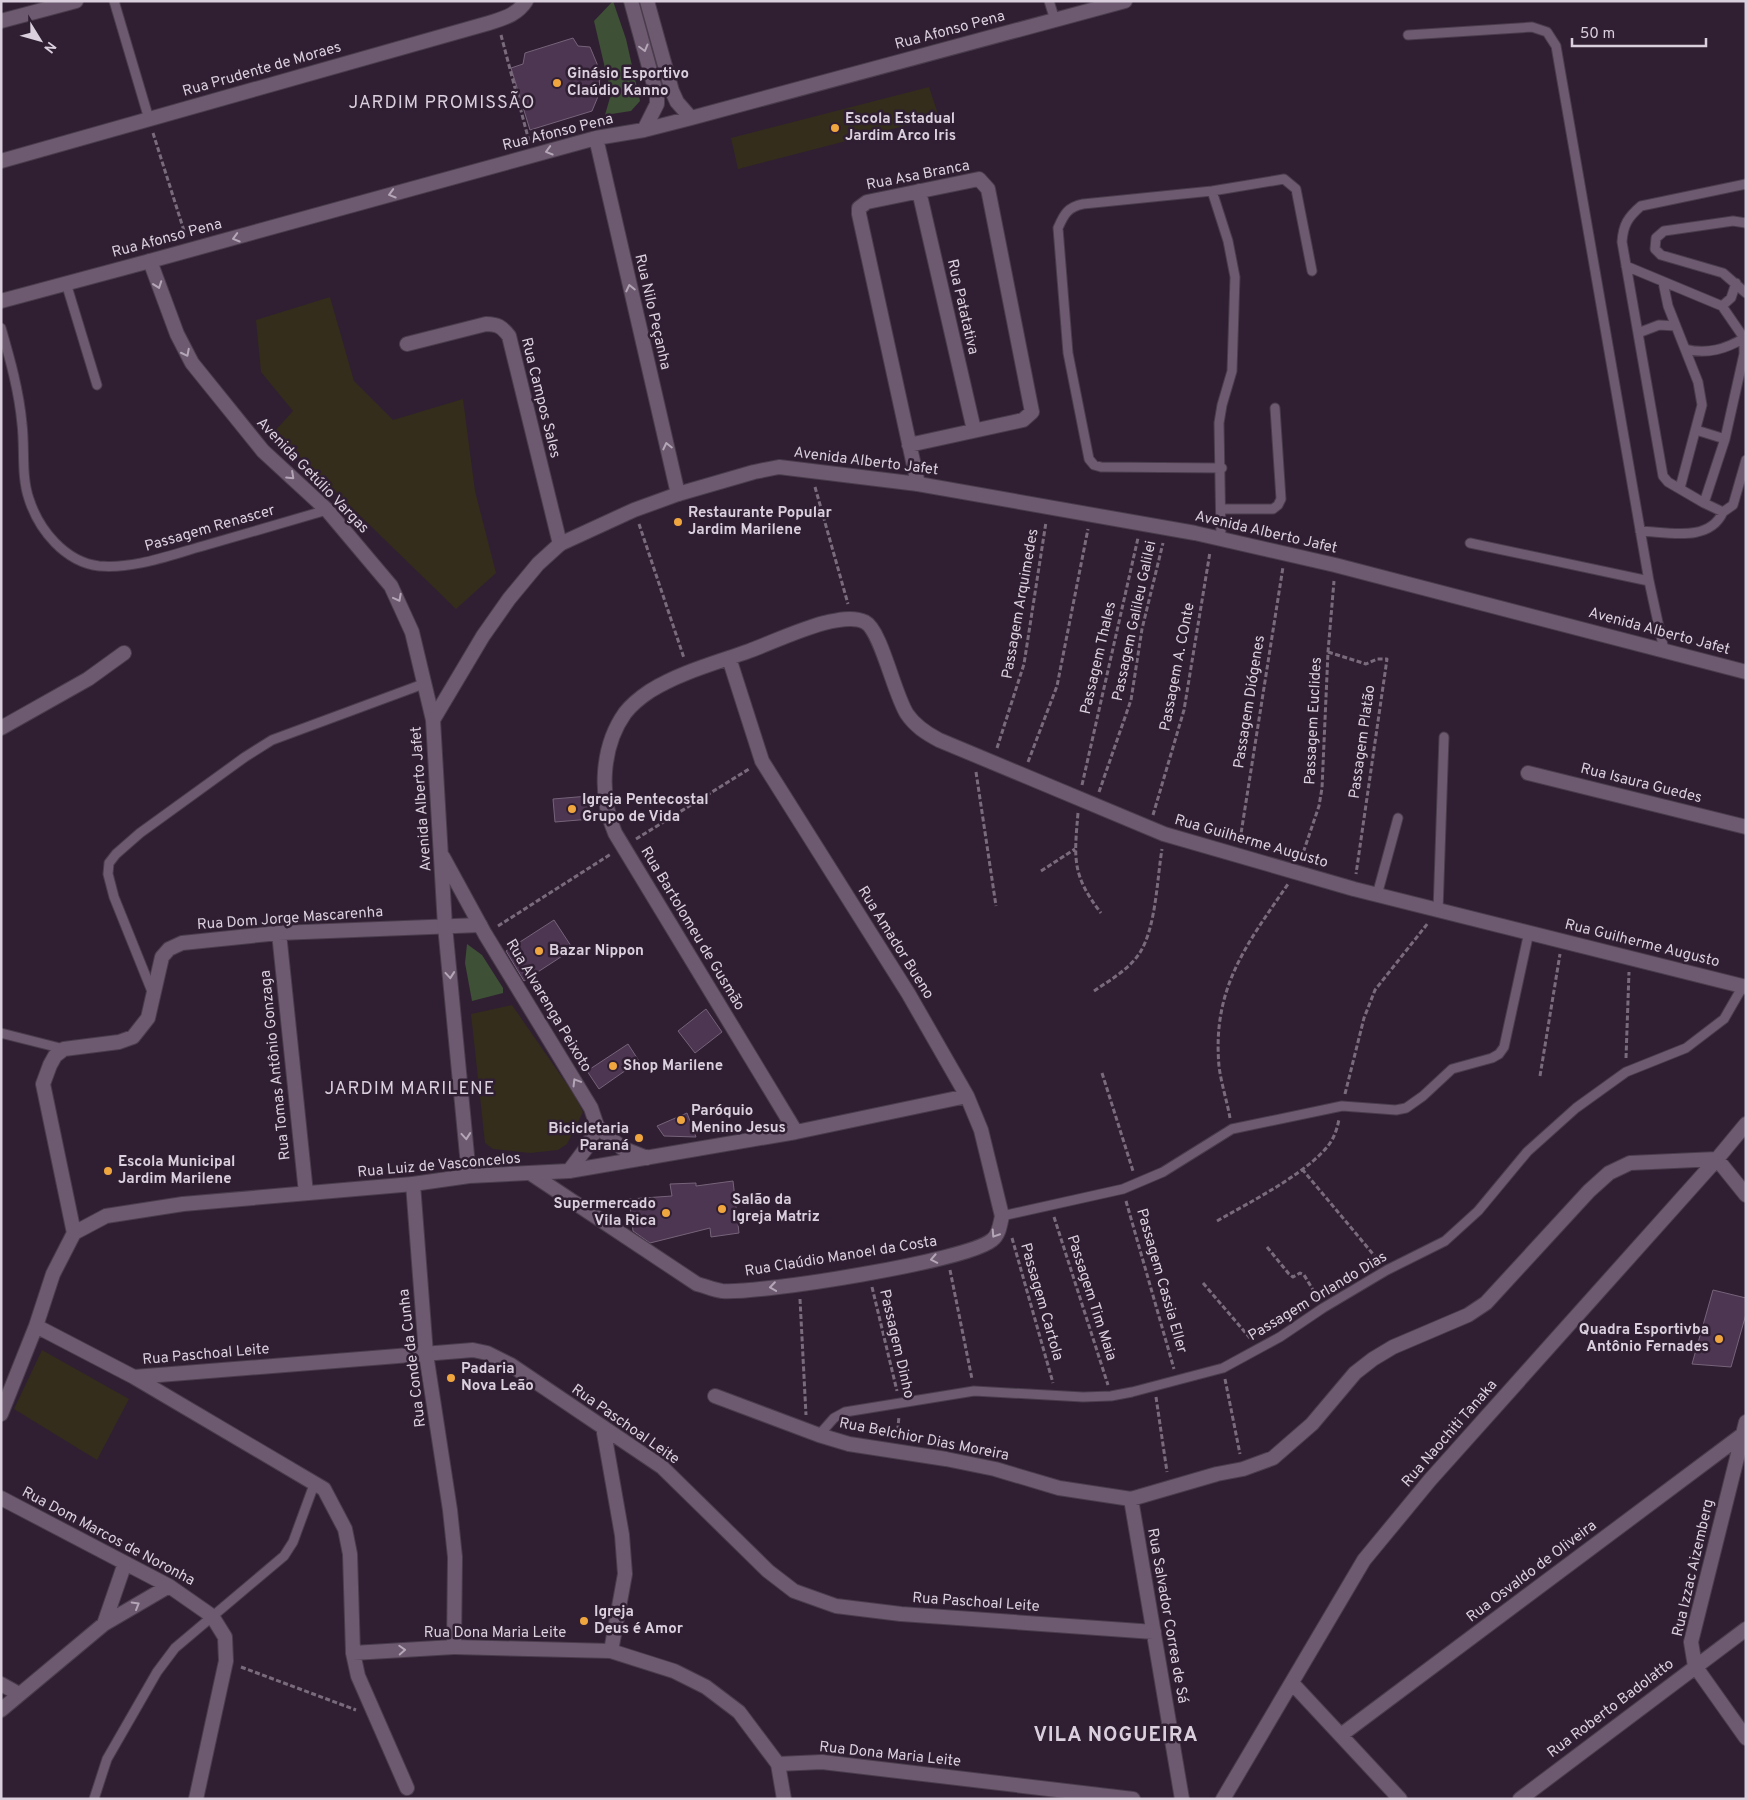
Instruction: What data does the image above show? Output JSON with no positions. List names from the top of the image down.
{
  "streets": {
    "street": [
      "Rua Afonso Pena",
      "Rua Prudente de Moraes",
      "Rua Asa Branca",
      "Rua Patatativa",
      "Rua Nilo Peçanha",
      "Rua Campos Sales",
      "Avenida Alberto Jafet",
      "Avenida Getúlio Vargas",
      "Rua Isaura Guedes",
      "Rua Guilherme Augusto",
      "Rua Dom Jorge Mascarenha",
      "Rua Bartolomeu de Gusmão",
      "Rua Amador Bueno",
      "Rua Alvarenga Peixoto",
      "Rua Tomas Antônio Gonzaga",
      "Rua Luiz de Vasconcelos",
      "Rua Claúdio Manoel da Costa",
      "Rua Paschoal Leite",
      "Rua Conde da Cunha",
      "Rua Naochiti Tanaka",
      "Rua Belchior Dias Moreira",
      "Rua Dom Marcos de Noronha",
      "Rua Izzac Aizemberg",
      "Rua Osvaldo de Oliveira",
      "Rua Salvador Correa de Sá",
      "Rua Dona Maria Leite",
      "Rua Roberto Badolatto"
    ],
    "lane": ["Passagem Renascer", "Passagem Orlando Dias"],
    "path": [
      "Passagem Arquimedes",
      "Passagem Galileu Galilei",
      "Passagem Thales",
      "Passagem A. COnte",
      "Passagem Diógenes",
      "Passagem Euclides",
      "Passagem Platão",
      "Passagem Cassia Eller",
      "Passagem Tim Maia",
      "Passagem Cartola",
      "Passagem Dinho"
    ]
  },
  "crossings": [
    ["Rua Afonso Pena", "Rua Nilo Peçanha"],
    ["Rua Afonso Pena", "Avenida Getúlio Vargas"],
    ["Rua Asa Branca", "Rua Patatativa"],
    ["Rua Asa Branca", "Avenida Alberto Jafet"],
    ["Rua Nilo Peçanha", "Avenida Alberto Jafet"],
    ["Rua Campos Sales", "Avenida Alberto Jafet"],
    ["Avenida Alberto Jafet", "Avenida Getúlio Vargas"],
    ["Avenida Alberto Jafet", "Passagem Arquimedes"],
    ["Avenida Alberto Jafet", "Passagem Galileu Galilei"],
    ["Avenida Alberto Jafet", "Passagem Thales"],
    ["Avenida Alberto Jafet", "Passagem A. COnte"],
    ["Avenida Alberto Jafet", "Passagem Diógenes"],
    ["Avenida Alberto Jafet", "Passagem Euclides"],
    ["Avenida Alberto Jafet", "Rua Dom Jorge Mascarenha"],
    ["Avenida Alberto Jafet", "Rua Alvarenga Peixoto"],
    ["Avenida Alberto Jafet", "Rua Luiz de Vasconcelos"],
    ["Avenida Getúlio Vargas", "Passagem Renascer"],
    ["Passagem Arquimedes", "Rua Guilherme Augusto"],
    ["Passagem Galileu Galilei", "Rua Guilherme Augusto"],
    ["Passagem Thales", "Rua Guilherme Augusto"],
    ["Passagem A. COnte", "Rua Guilherme Augusto"],
    ["Passagem Diógenes", "Rua Guilherme Augusto"],
    ["Passagem Euclides", "Passagem Platão"],
    ["Passagem Euclides", "Rua Guilherme Augusto"],
    ["Passagem Platão", "Rua Guilherme Augusto"],
    ["Rua Guilherme Augusto", "Rua Bartolomeu de Gusmão"],
    ["Rua Guilherme Augusto", "Passagem Orlando Dias"],
    ["Rua Dom Jorge Mascarenha", "Rua Alvarenga Peixoto"],
    ["Rua Dom Jorge Mascarenha", "Rua Tomas Antônio Gonzaga"],
    ["Rua Bartolomeu de Gusmão", "Rua Amador Bueno"],
    ["Rua Bartolomeu de Gusmão", "Rua Luiz de Vasconcelos"],
    ["Rua Amador Bueno", "Rua Luiz de Vasconcelos"],
    ["Rua Amador Bueno", "Rua Claúdio Manoel da Costa"],
    ["Rua Amador Bueno", "Passagem Cartola"],
    ["Rua Tomas Antônio Gonzaga", "Rua Luiz de Vasconcelos"],
    ["Rua Luiz de Vasconcelos", "Rua Claúdio Manoel da Costa"],
    ["Rua Luiz de Vasconcelos", "Rua Conde da Cunha"],
    ["Rua Claúdio Manoel da Costa", "Passagem Cartola"],
    ["Rua Claúdio Manoel da Costa", "Passagem Dinho"],
    ["Passagem Cassia Eller", "Passagem Orlando Dias"],
    ["Passagem Orlando Dias", "Passagem Tim Maia"],
    ["Passagem Orlando Dias", "Passagem Cartola"],
    ["Passagem Orlando Dias", "Passagem Dinho"],
    ["Passagem Orlando Dias", "Rua Belchior Dias Moreira"],
    ["Passagem Dinho", "Rua Belchior Dias Moreira"],
    ["Rua Paschoal Leite", "Rua Conde da Cunha"],
    ["Rua Paschoal Leite", "Rua Salvador Correa de Sá"],
    ["Rua Conde da Cunha", "Rua Dona Maria Leite"],
    ["Rua Belchior Dias Moreira", "Rua Salvador Correa de Sá"],
    ["Rua Izzac Aizemberg", "Rua Osvaldo de Oliveira"],
    ["Rua Izzac Aizemberg", "Rua Roberto Badolatto"]
  ],
  "one_way": [
    "Rua Afonso Pena",
    "Rua Nilo Peçanha",
    "Avenida Getúlio Vargas",
    "Rua Alvarenga Peixoto",
    "Rua Claúdio Manoel da Costa"
  ],
  "districts": ["JARDIM PROMISSÃO", "JARDIM MARILENE", "VILA NOGUEIRA"],
  "places": [
    "Ginásio Esportivo Claúdio Kanno",
    "Escola Estadual Jardim Arco Iris",
    "Restaurante Popular Jardim Marilene",
    "Igreja Pentecostal Grupo de Vida",
    "Bazar Nippon",
    "Shop Marilene",
    "Paróquio Menino Jesus",
    "Bicicletaria Paraná",
    "Escola Municipal Jardim Marilene",
    "Salão da Igreja Matriz",
    "Supermercado Vila Rica",
    "Quadra Esportivba Antônio Fernades",
    "Padaria Nova Leão",
    "Igreja Deus é Amor"
  ],
  "scale_bar": "50 m",
  "north": "bottom right"
}
